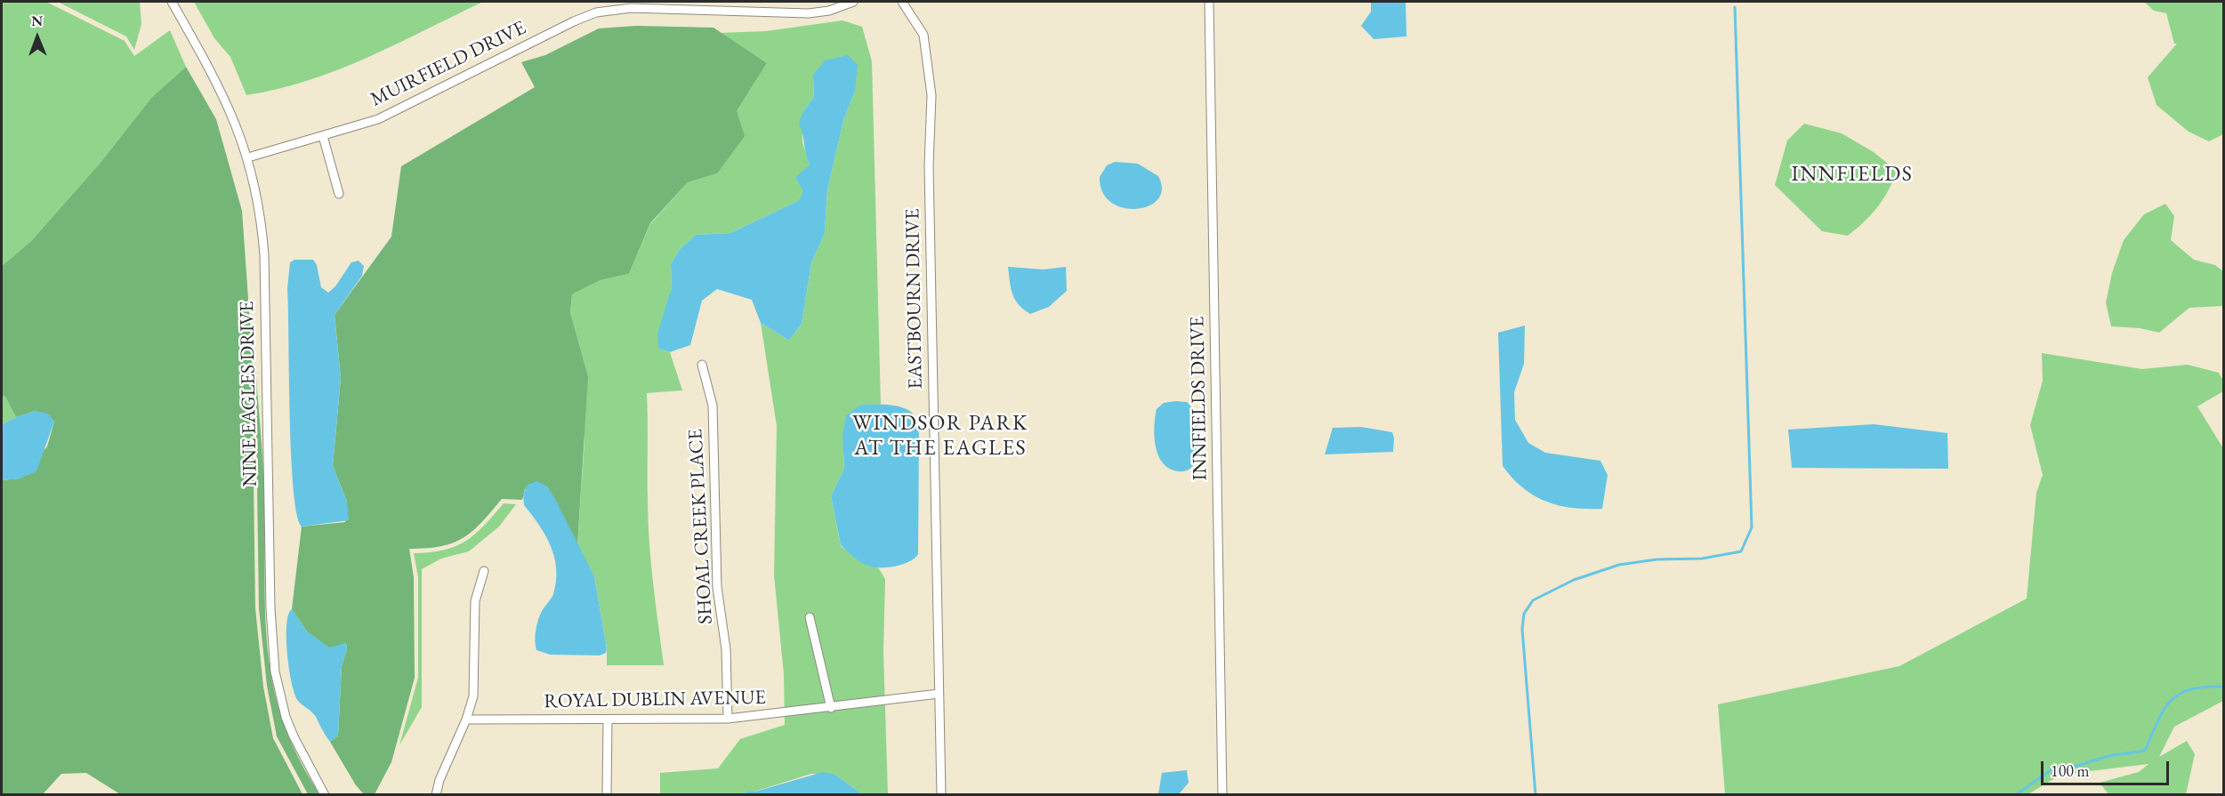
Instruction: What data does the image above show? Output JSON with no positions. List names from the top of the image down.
{
  "streets": {
    "street": [
      "MUIRFIELD DRIVE",
      "EASTBOURN DRIVE",
      "NINE EAGLES DRIVE",
      "INNFIELDS DRIVE",
      "SHOAL CREEK PLACE",
      "ROYAL DUBLIN AVENUE"
    ]
  },
  "crossings": [
    ["MUIRFIELD DRIVE", "NINE EAGLES DRIVE"],
    ["EASTBOURN DRIVE", "ROYAL DUBLIN AVENUE"],
    ["SHOAL CREEK PLACE", "ROYAL DUBLIN AVENUE"]
  ],
  "districts": ["INNFIELDS", "WINDSOR PARK AT THE EAGLES"],
  "scale_bar": "100 m",
  "north": "top"
}
